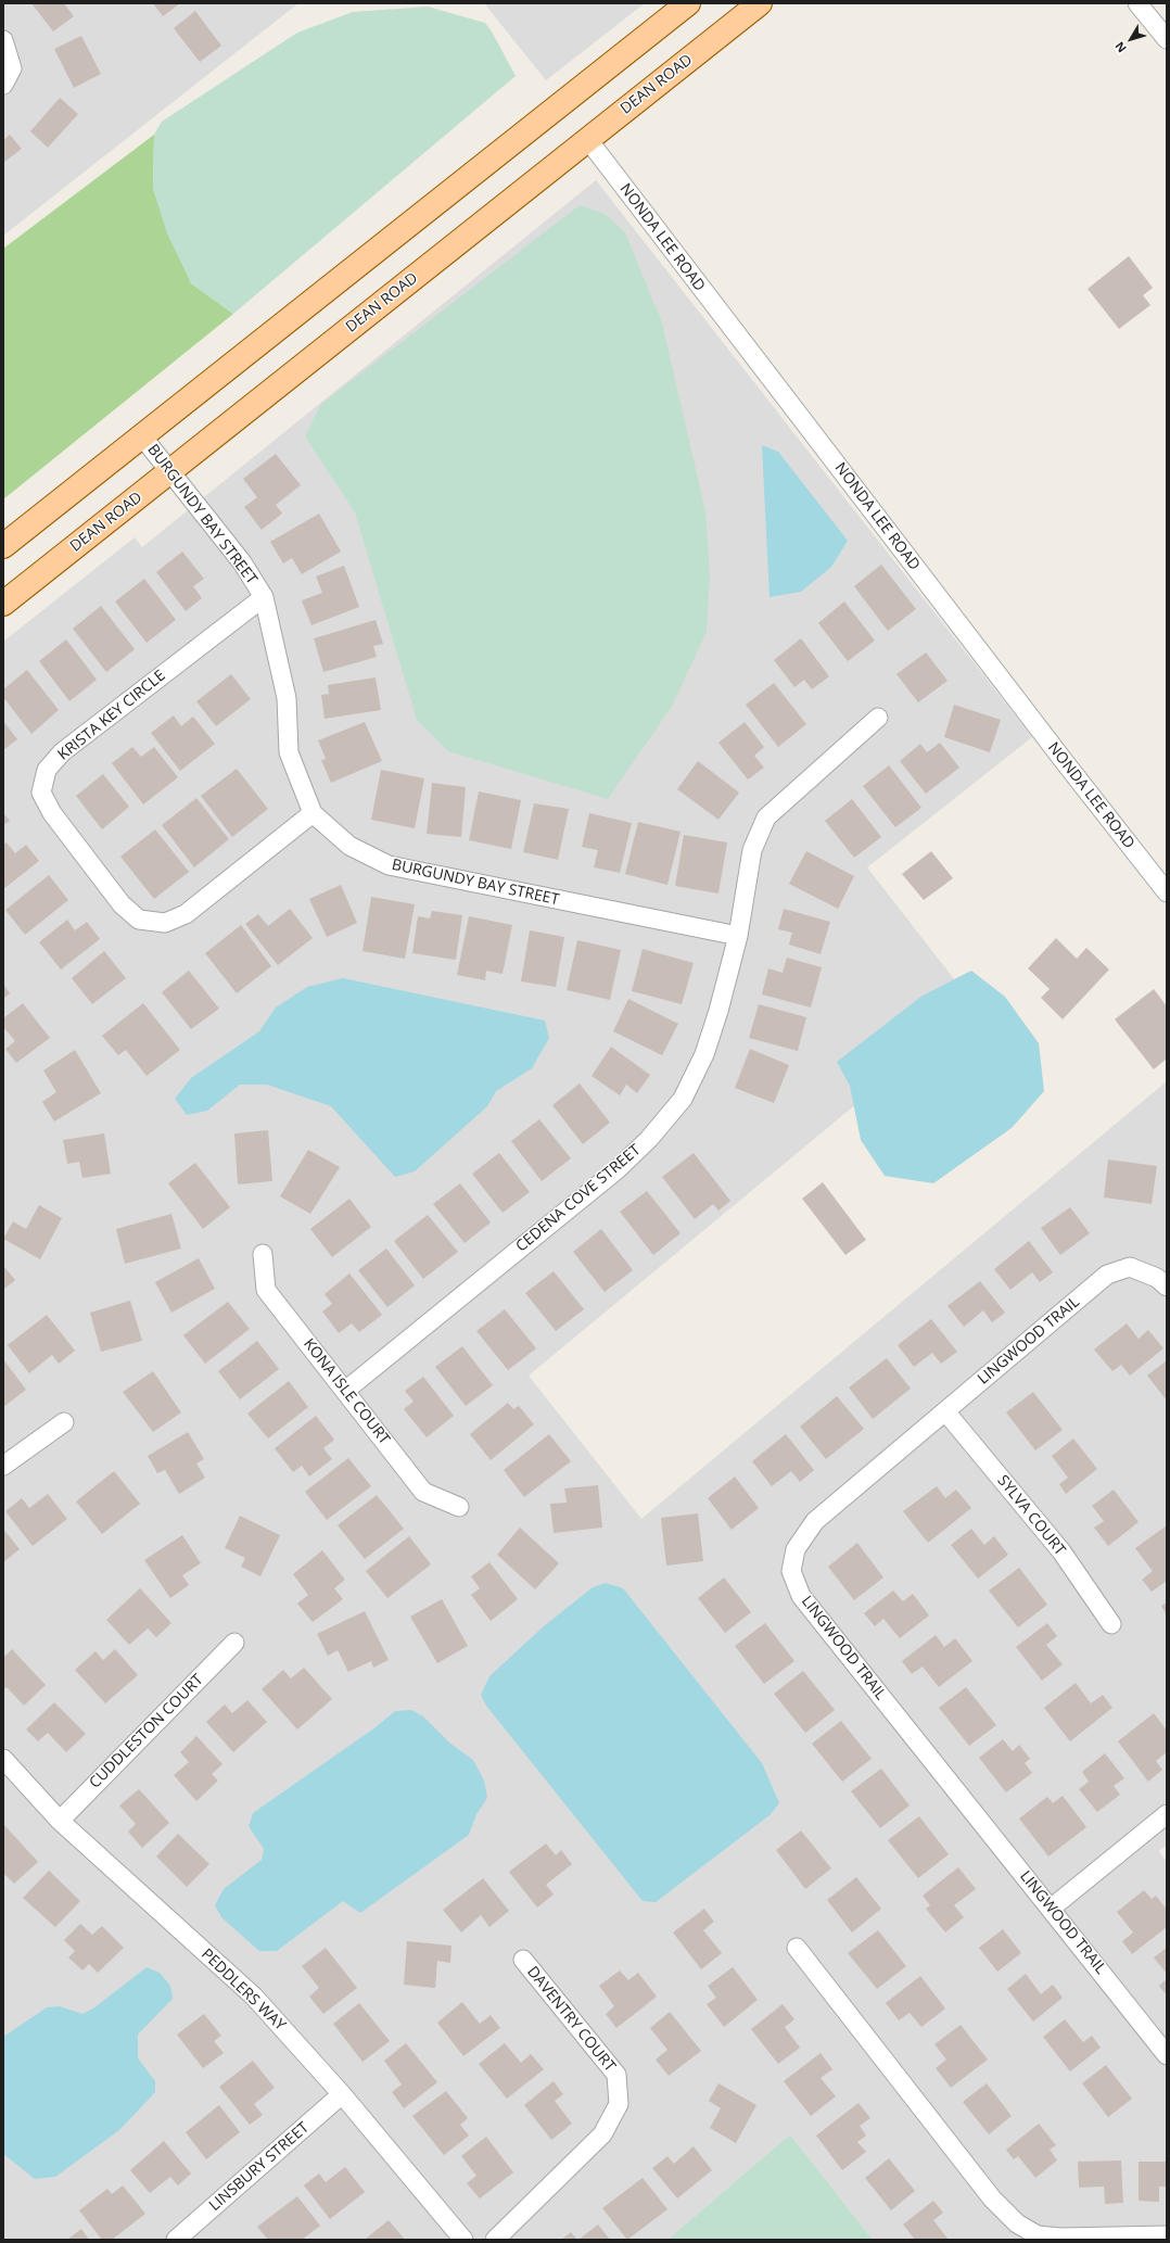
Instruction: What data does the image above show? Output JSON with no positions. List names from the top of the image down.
{
  "streets": {
    "main road": ["DEAN ROAD"],
    "street": [
      "NONDA LEE ROAD",
      "BURGUNDY BAY STREET",
      "KRISTA KEY CIRCLE",
      "CEDENA COVE STREET",
      "LINGWOOD TRAIL",
      "KONA ISLE COURT",
      "SYLVA COURT",
      "CUDDLESTON COURT",
      "PEDDLERS WAY",
      "DAVENTRY COURT",
      "LINSBURY STREET"
    ]
  },
  "crossings": [
    ["DEAN ROAD", "NONDA LEE ROAD"],
    ["DEAN ROAD", "BURGUNDY BAY STREET"],
    ["BURGUNDY BAY STREET", "KRISTA KEY CIRCLE"],
    ["BURGUNDY BAY STREET", "CEDENA COVE STREET"],
    ["CEDENA COVE STREET", "KONA ISLE COURT"],
    ["LINGWOOD TRAIL", "SYLVA COURT"],
    ["CUDDLESTON COURT", "PEDDLERS WAY"],
    ["PEDDLERS WAY", "LINSBURY STREET"]
  ],
  "north": "bottom left"
}
